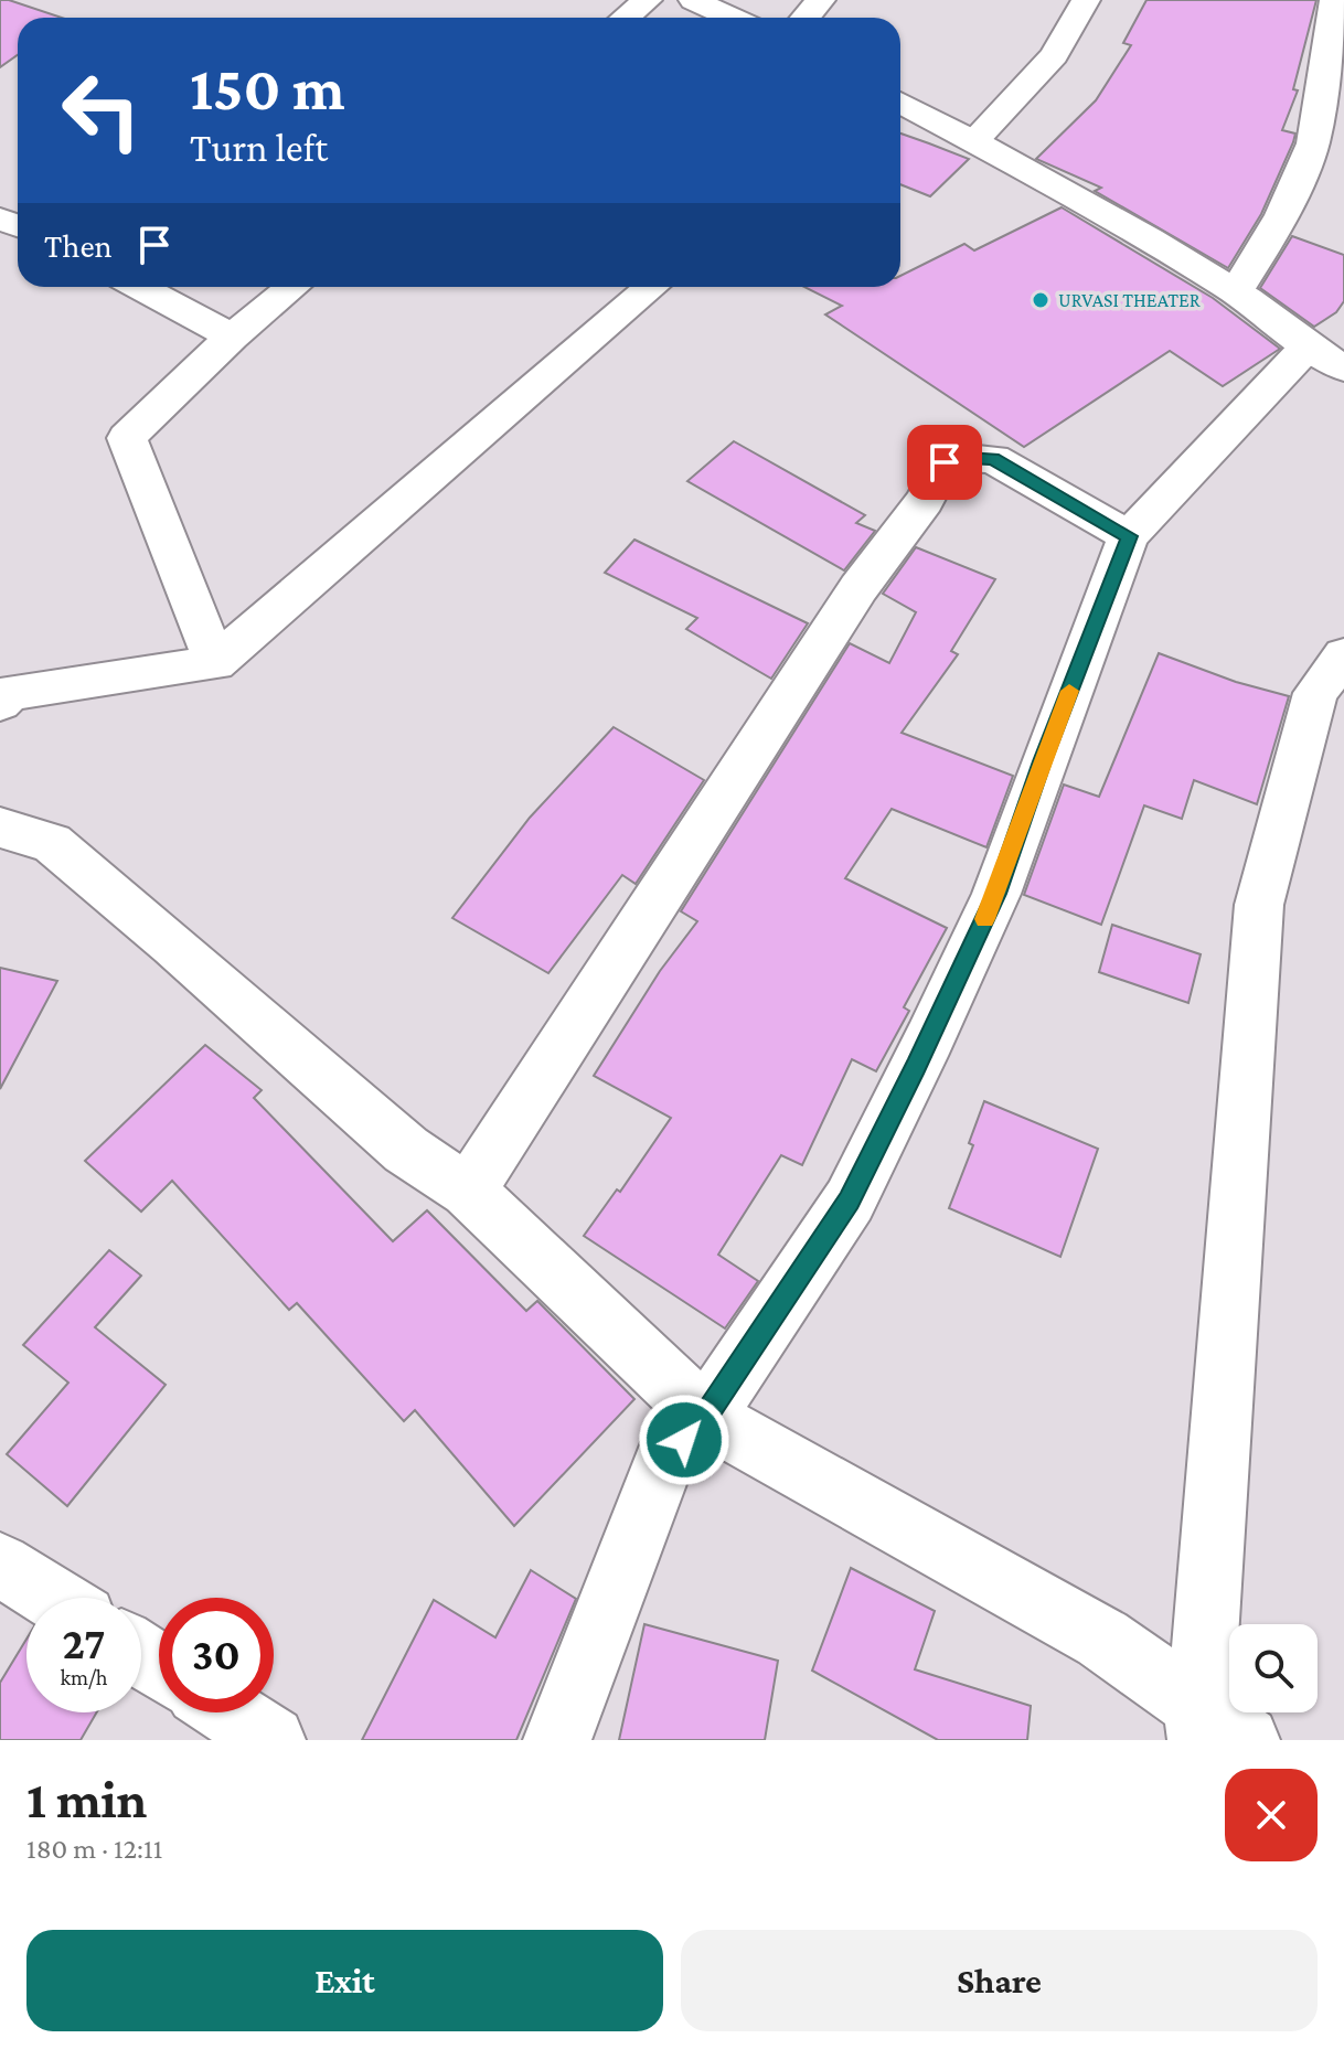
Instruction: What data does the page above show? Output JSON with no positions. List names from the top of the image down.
{
  "places": ["URVASI THEATER"],
  "page": {
    "turn": ["150 m", "Turn left"],
    "then": "Then",
    "speed": "27 km/h",
    "limit": "30",
    "heading": ["1 min", "180 m · 12:11"],
    "buttons": ["Exit", "Share"]
  }
}
